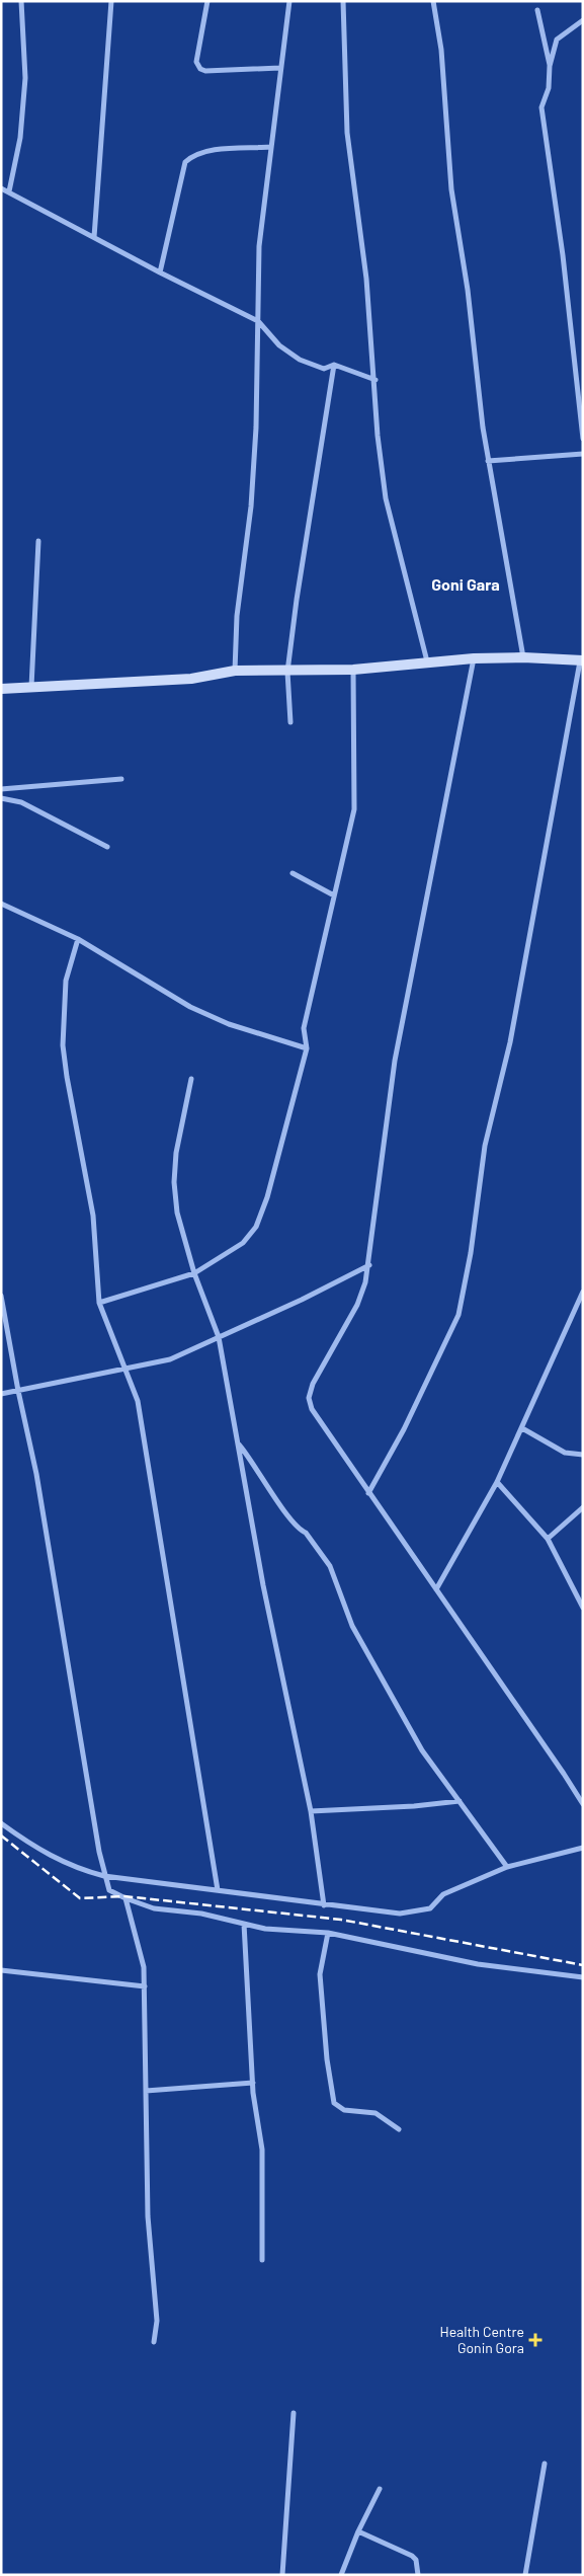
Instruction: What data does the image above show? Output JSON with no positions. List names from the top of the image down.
{
  "districts": ["Goni Gara"],
  "places": {
    "health": ["Health Centre Gonin Gora"]
  }
}
